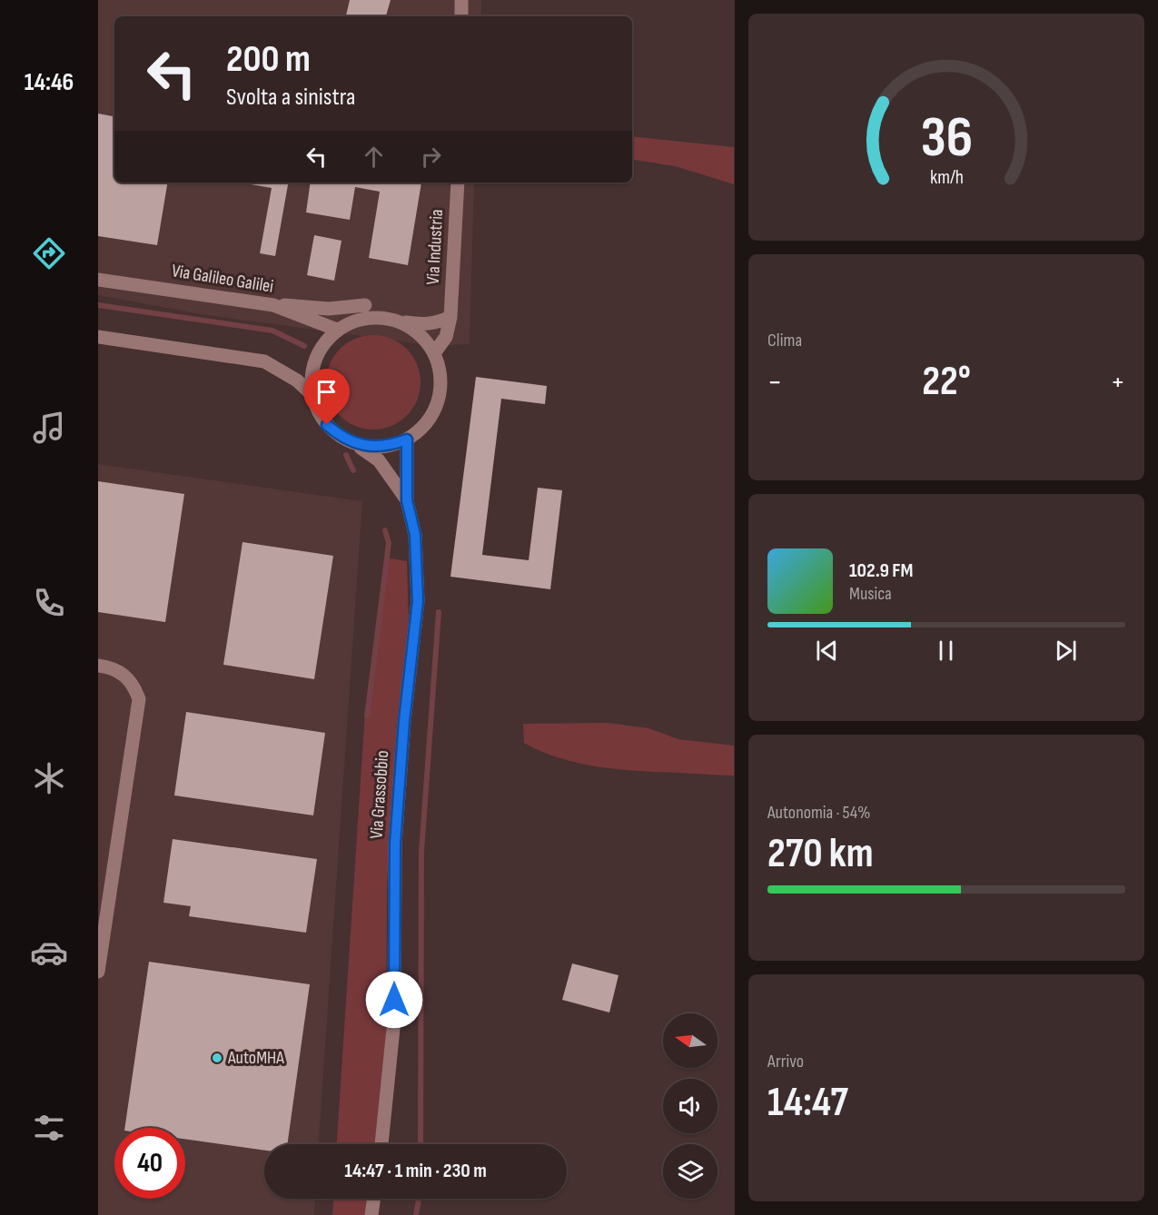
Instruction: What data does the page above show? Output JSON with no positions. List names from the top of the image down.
{
  "streets": {
    "street": ["Via Industria", "Via Galileo Galilei", "Via Grassobbio"]
  },
  "crossings": [
    ["Via Industria", "Via Galileo Galilei"],
    ["Via Industria", "Via Grassobbio"],
    ["Via Galileo Galilei", "Via Grassobbio"]
  ],
  "places": ["AutoMHA"],
  "north": "left",
  "page": {
    "tabs": "14:46",
    "turn": ["200 m", "Svolta a sinistra"],
    "tile": [
      "Clima",
      ["Autonomia · 54%", "270 km"],
      ["Arrivo", "14:47"]
    ],
    "heat": ["−", "22°", "+"],
    "song": ["102.9 FM", "Musica"],
    "limit": "40",
    "trip": "14:47 · 1 min · 230 m",
    "gauge": ["36", "km/h"]
  }
}
